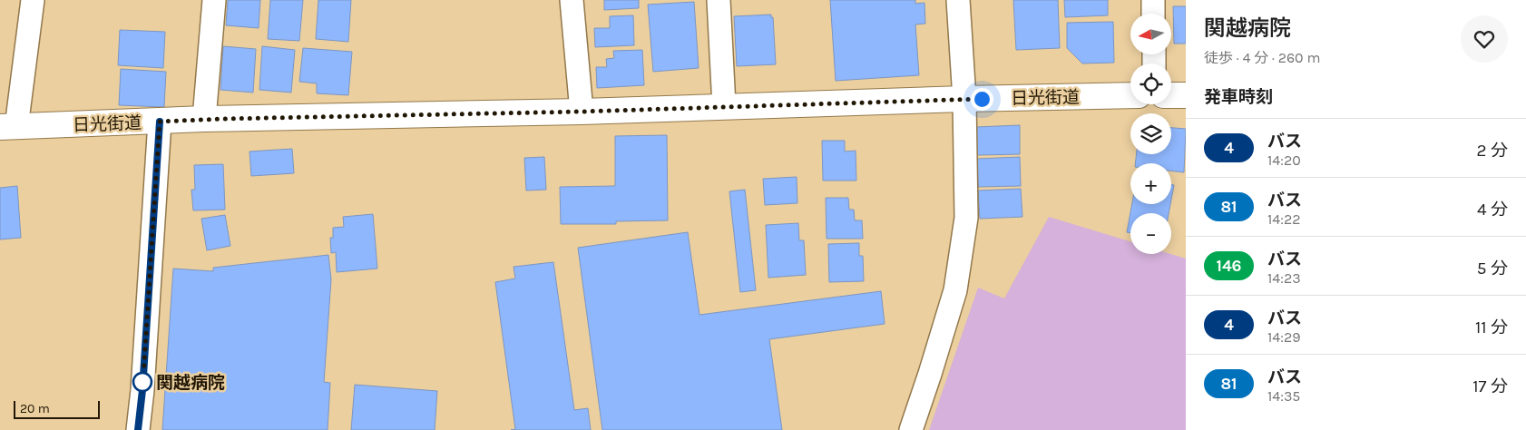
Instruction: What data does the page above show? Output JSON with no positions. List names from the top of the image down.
{
  "streets": {
    "street": ["日光街道"]
  },
  "places": ["関越病院"],
  "lines": ["bus line 4"],
  "scale_bar": "20 m",
  "north": "left",
  "page": {
    "heading": [
      ["関越病院", "徒歩 · 4 分 · 260 m"],
      "発車時刻"
    ],
    "map_buttons": ["+", "−"],
    "list": [
      {
        "mark": "4",
        "name": "バス",
        "note": "14:20",
        "value": "2 分"
      },
      {
        "mark": "81",
        "name": "バス",
        "note": "14:22",
        "value": "4 分"
      },
      {
        "mark": "146",
        "name": "バス",
        "note": "14:23",
        "value": "5 分"
      },
      {
        "mark": "4",
        "name": "バス",
        "note": "14:29",
        "value": "11 分"
      },
      {
        "mark": "81",
        "name": "バス",
        "note": "14:35",
        "value": "17 分"
      }
    ],
    "scale": "20 m"
  }
}
